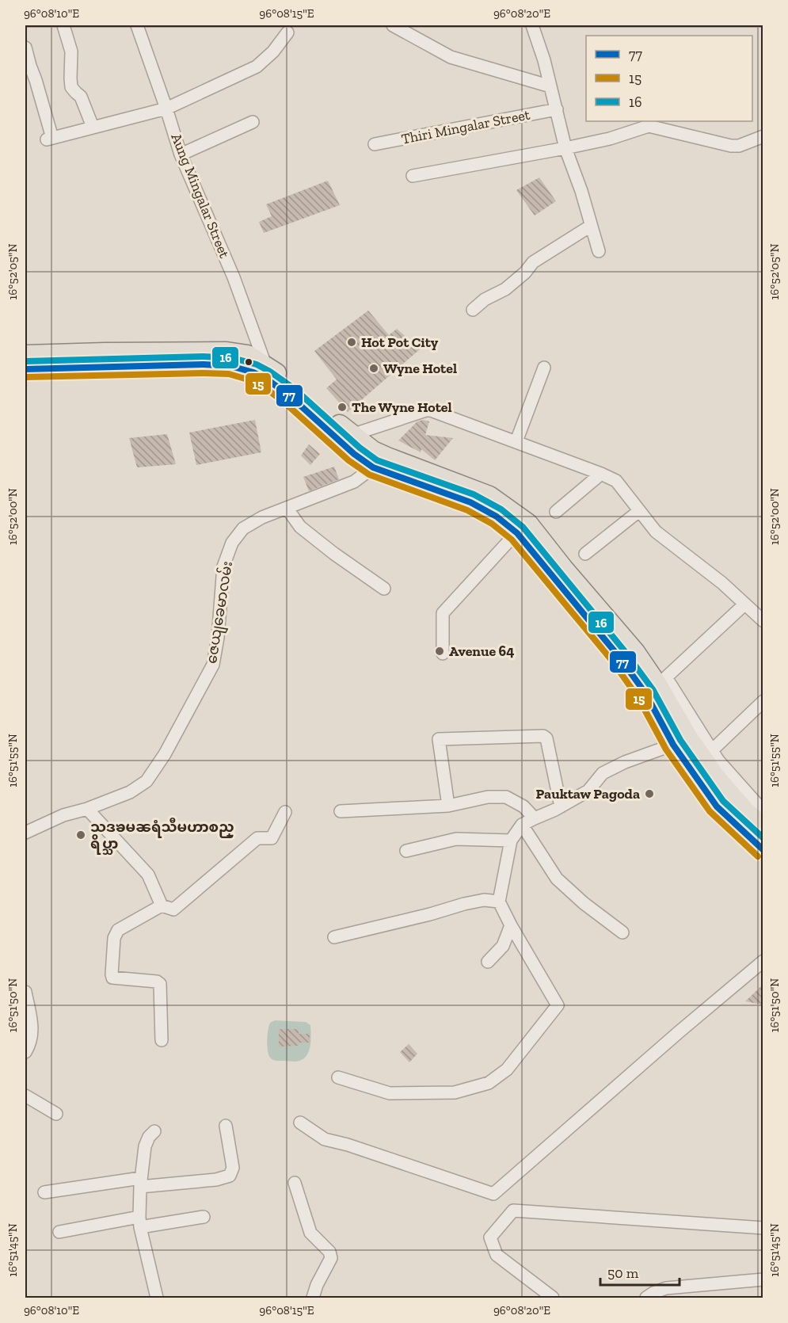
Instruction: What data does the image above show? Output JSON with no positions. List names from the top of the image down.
{
  "streets": {
    "street": ["Thiri Mingalar Street", "Aung Mingalar Street", "ဇေယျခေမာလမ်း"]
  },
  "places": [
    "Hot Pot City",
    "Wyne Hotel",
    "The Wyne Hotel",
    "Avenue 64",
    "Pauktaw Pagoda",
    "သဒၶမၼရံသီမဟာစည္ ရိပ္သာ"
  ],
  "lines": ["transit line 16", "transit line 77", "transit line 15"],
  "legend": ["77", "15", "16"],
  "scale_bar": "50 m",
  "coordinates": [
    "96°08'10\"E",
    "96°08'15\"E",
    "96°08'20\"E",
    "16°52'05\"N",
    "16°52'00\"N",
    "16°51'55\"N",
    "16°51'50\"N",
    "16°51'45\"N"
  ]
}
